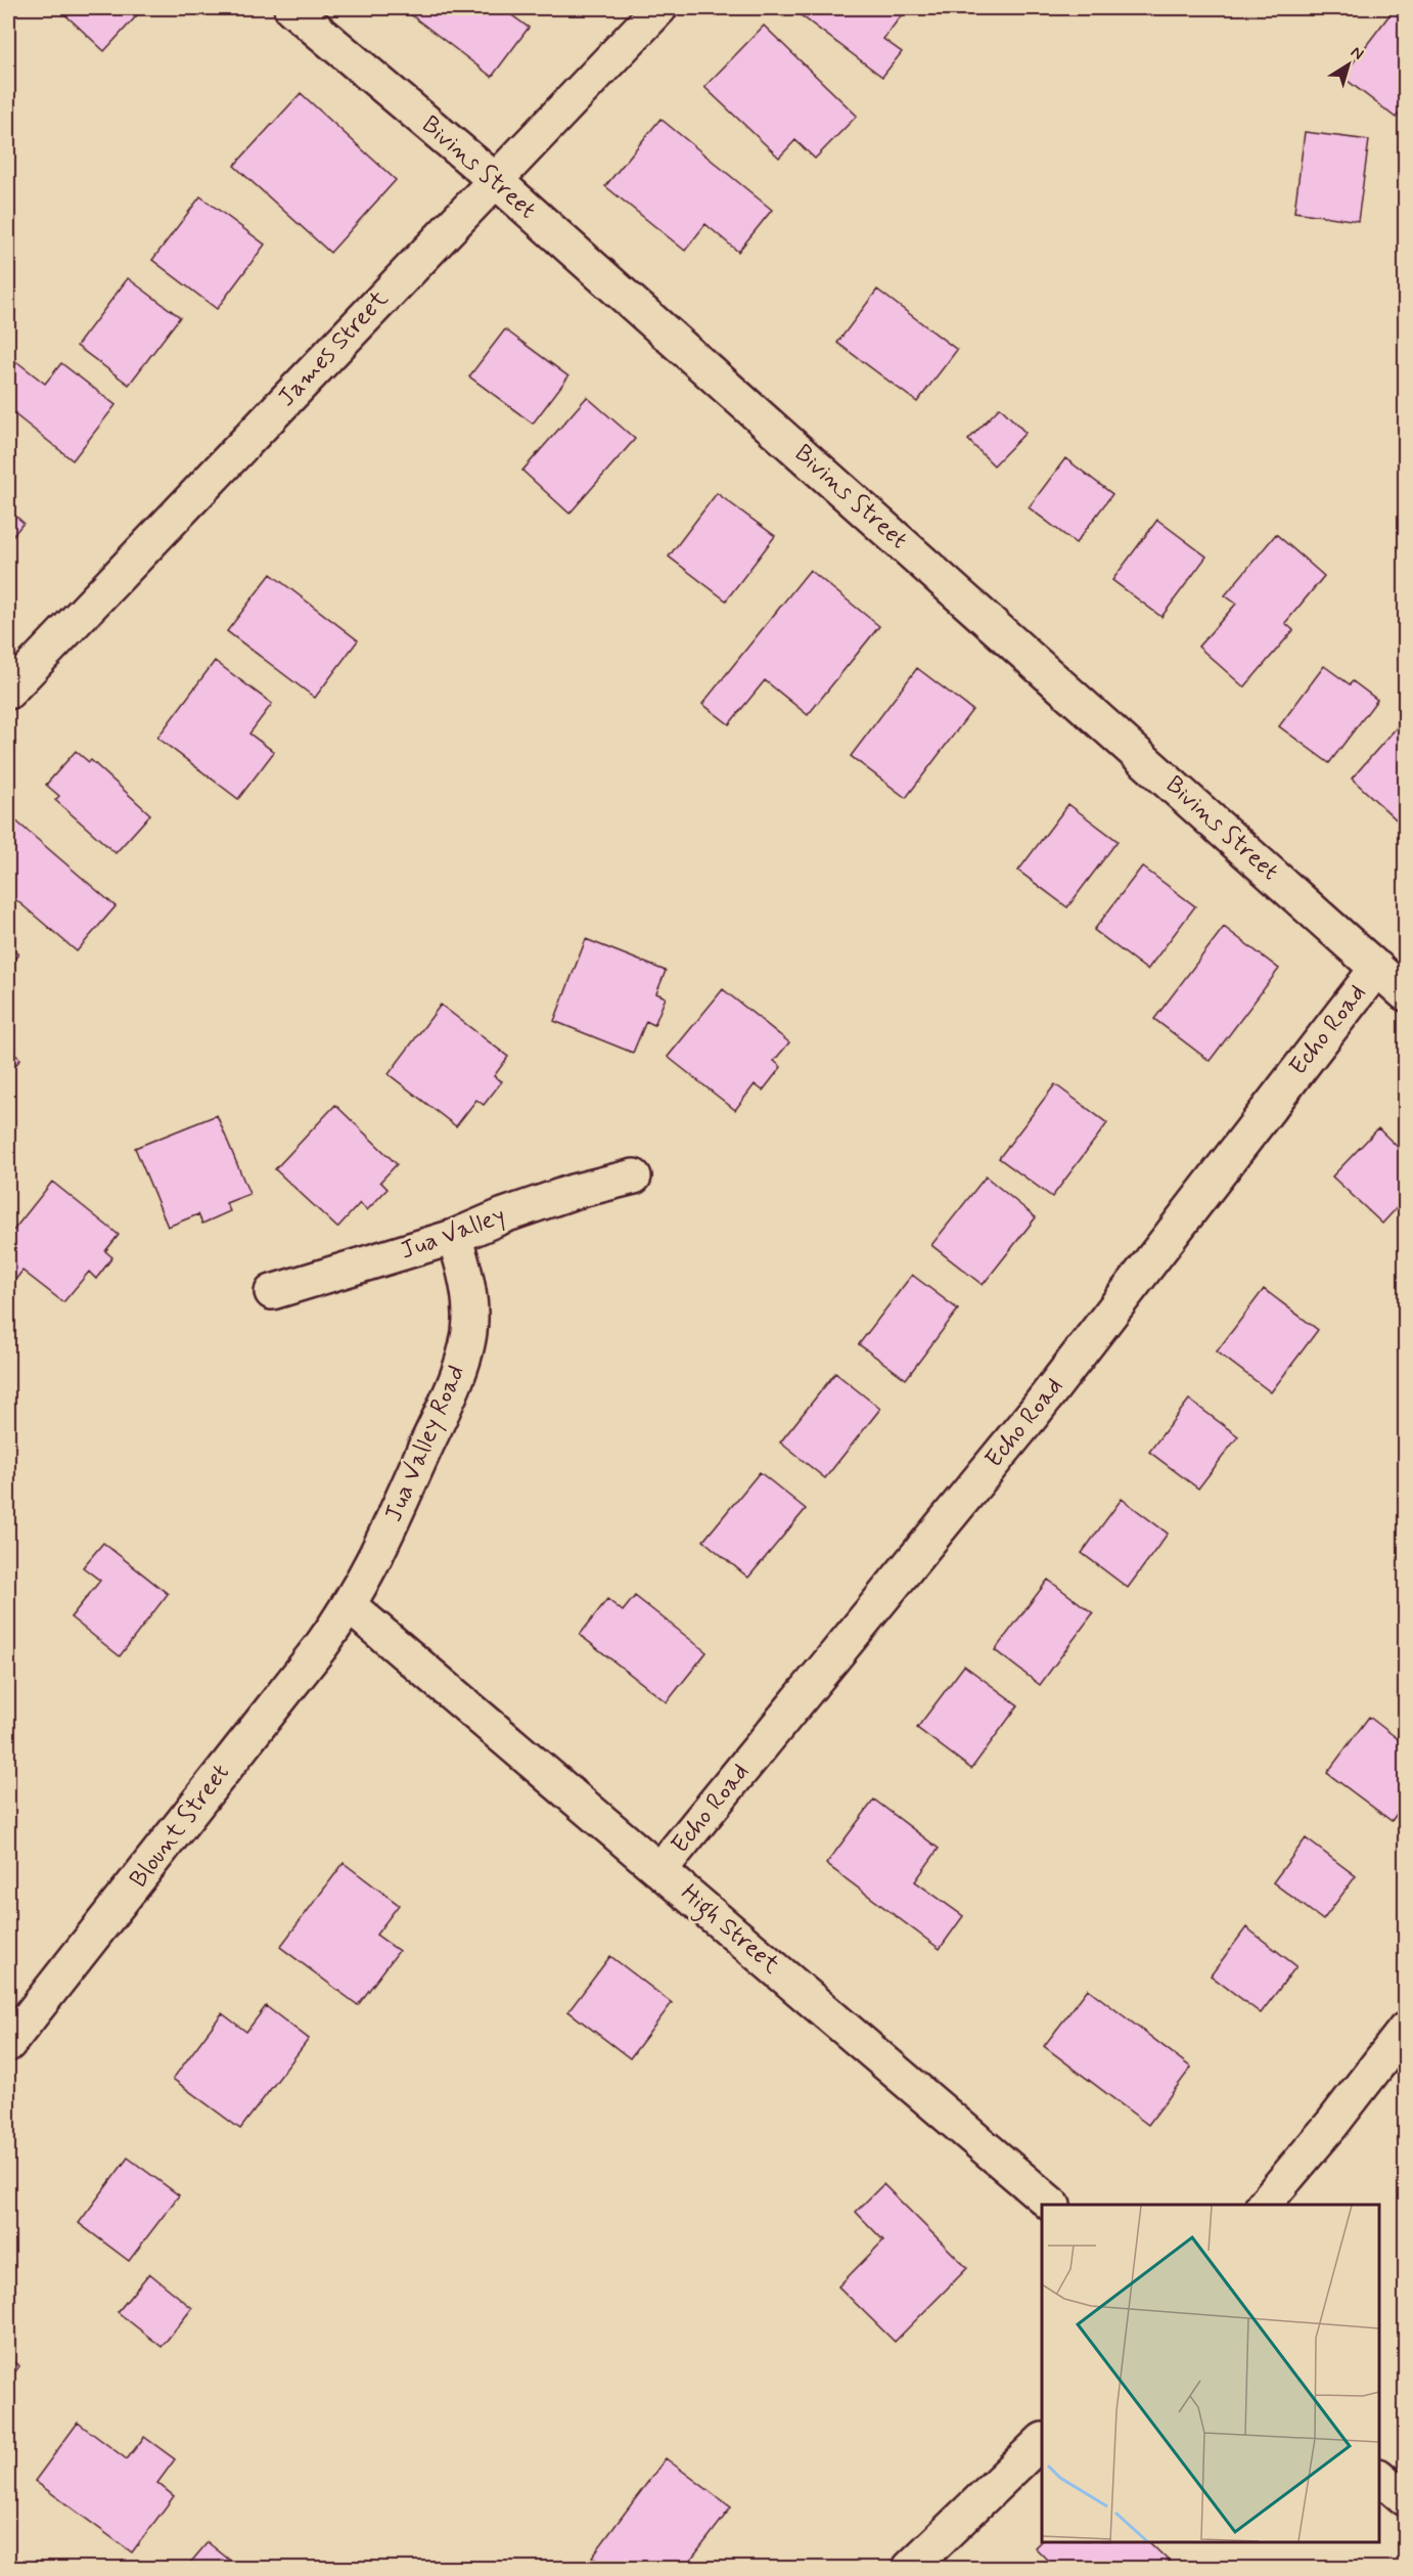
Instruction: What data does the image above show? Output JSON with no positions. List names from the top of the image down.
{
  "streets": {
    "street": [
      "Bivins Street",
      "James Street",
      "Echo Road",
      "Jua Valley",
      "Jua Valley Road",
      "Blount Street",
      "High Street"
    ]
  },
  "crossings": [
    ["Bivins Street", "James Street"],
    ["Bivins Street", "Echo Road"],
    ["Echo Road", "High Street"],
    ["Jua Valley", "Jua Valley Road"],
    ["Jua Valley Road", "Blount Street"],
    ["Jua Valley Road", "High Street"],
    ["Blount Street", "High Street"]
  ],
  "north": "top right"
}
